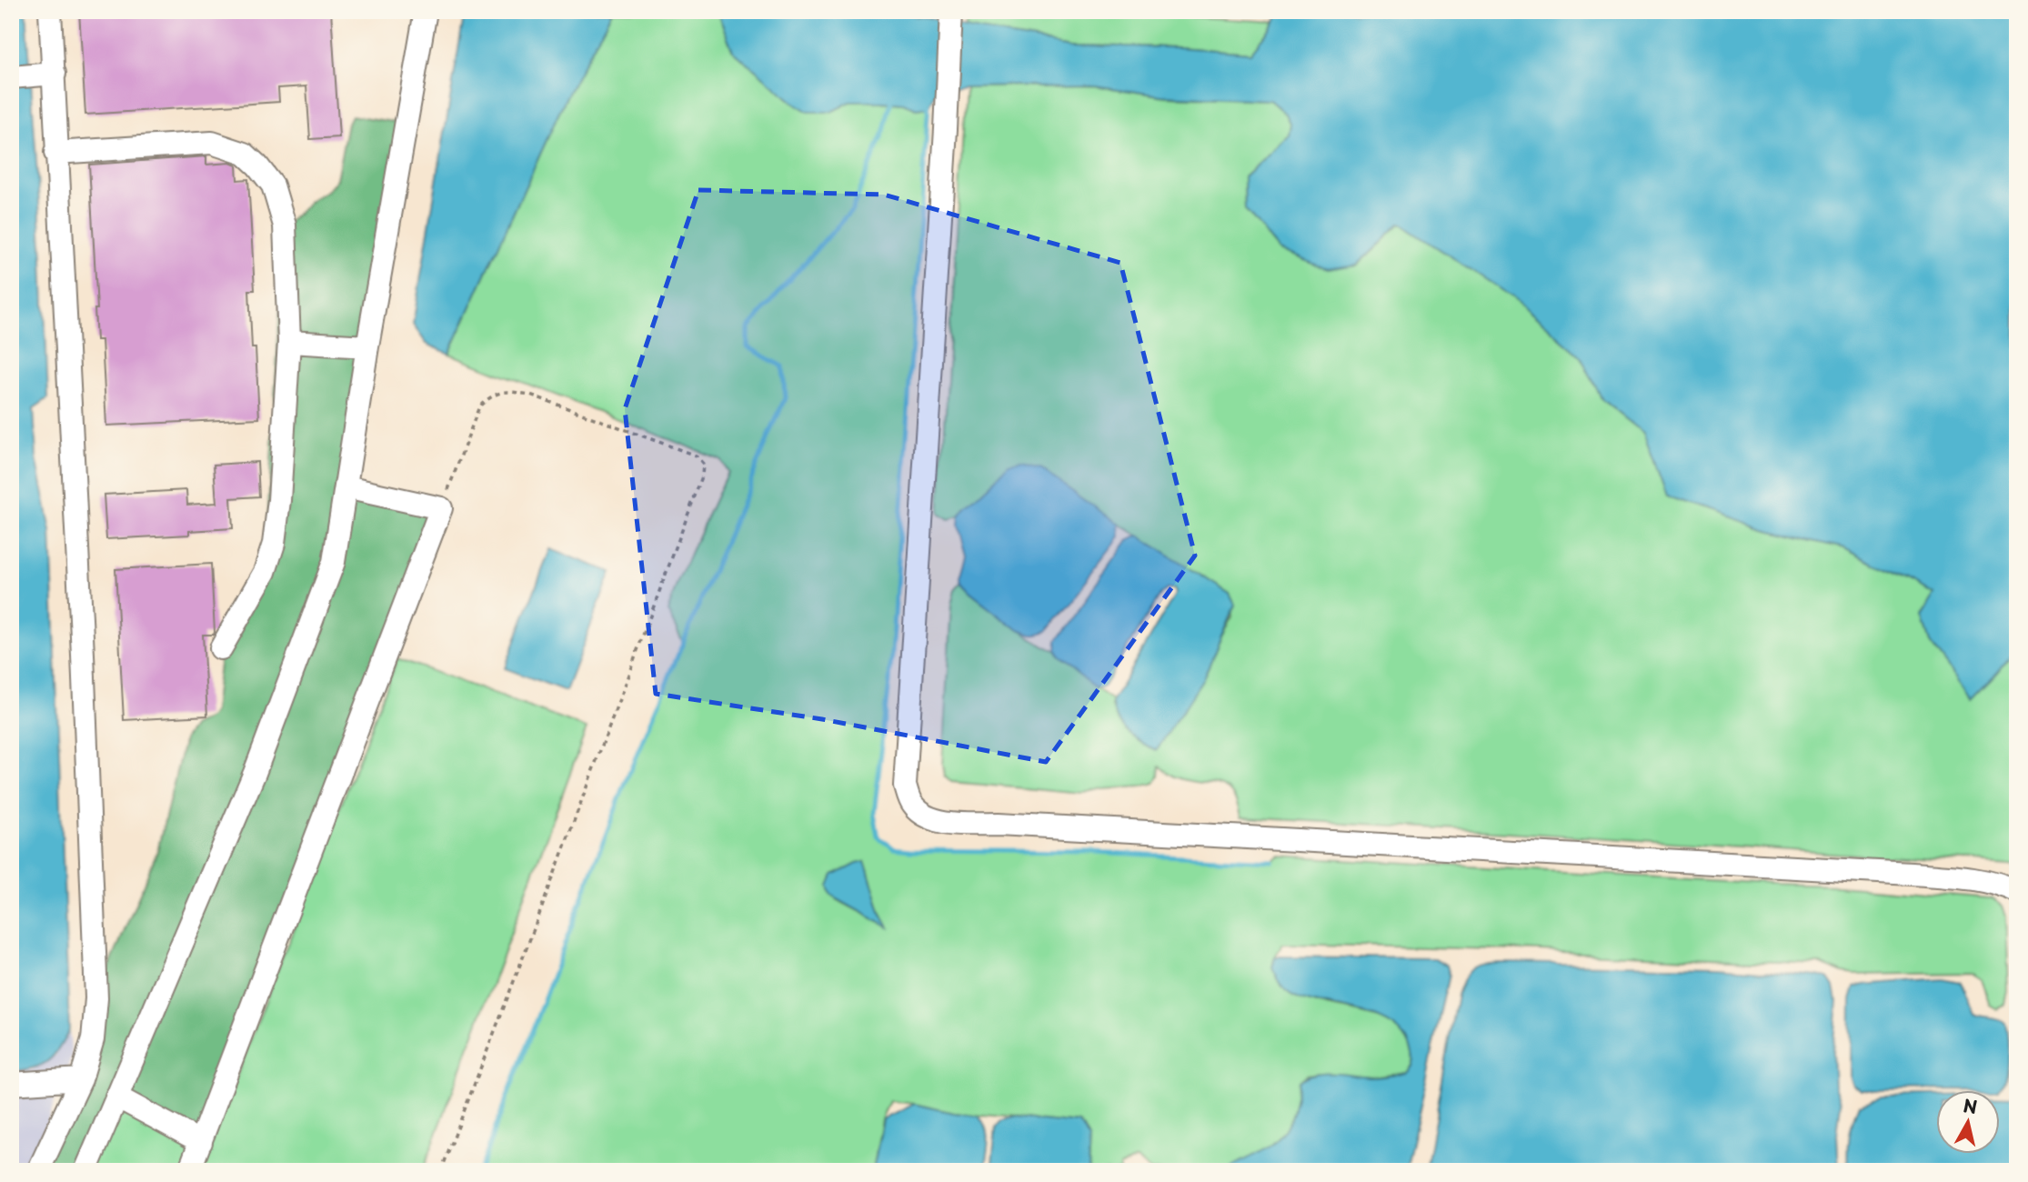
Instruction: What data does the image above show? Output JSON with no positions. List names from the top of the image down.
{
  "north": "top"
}
